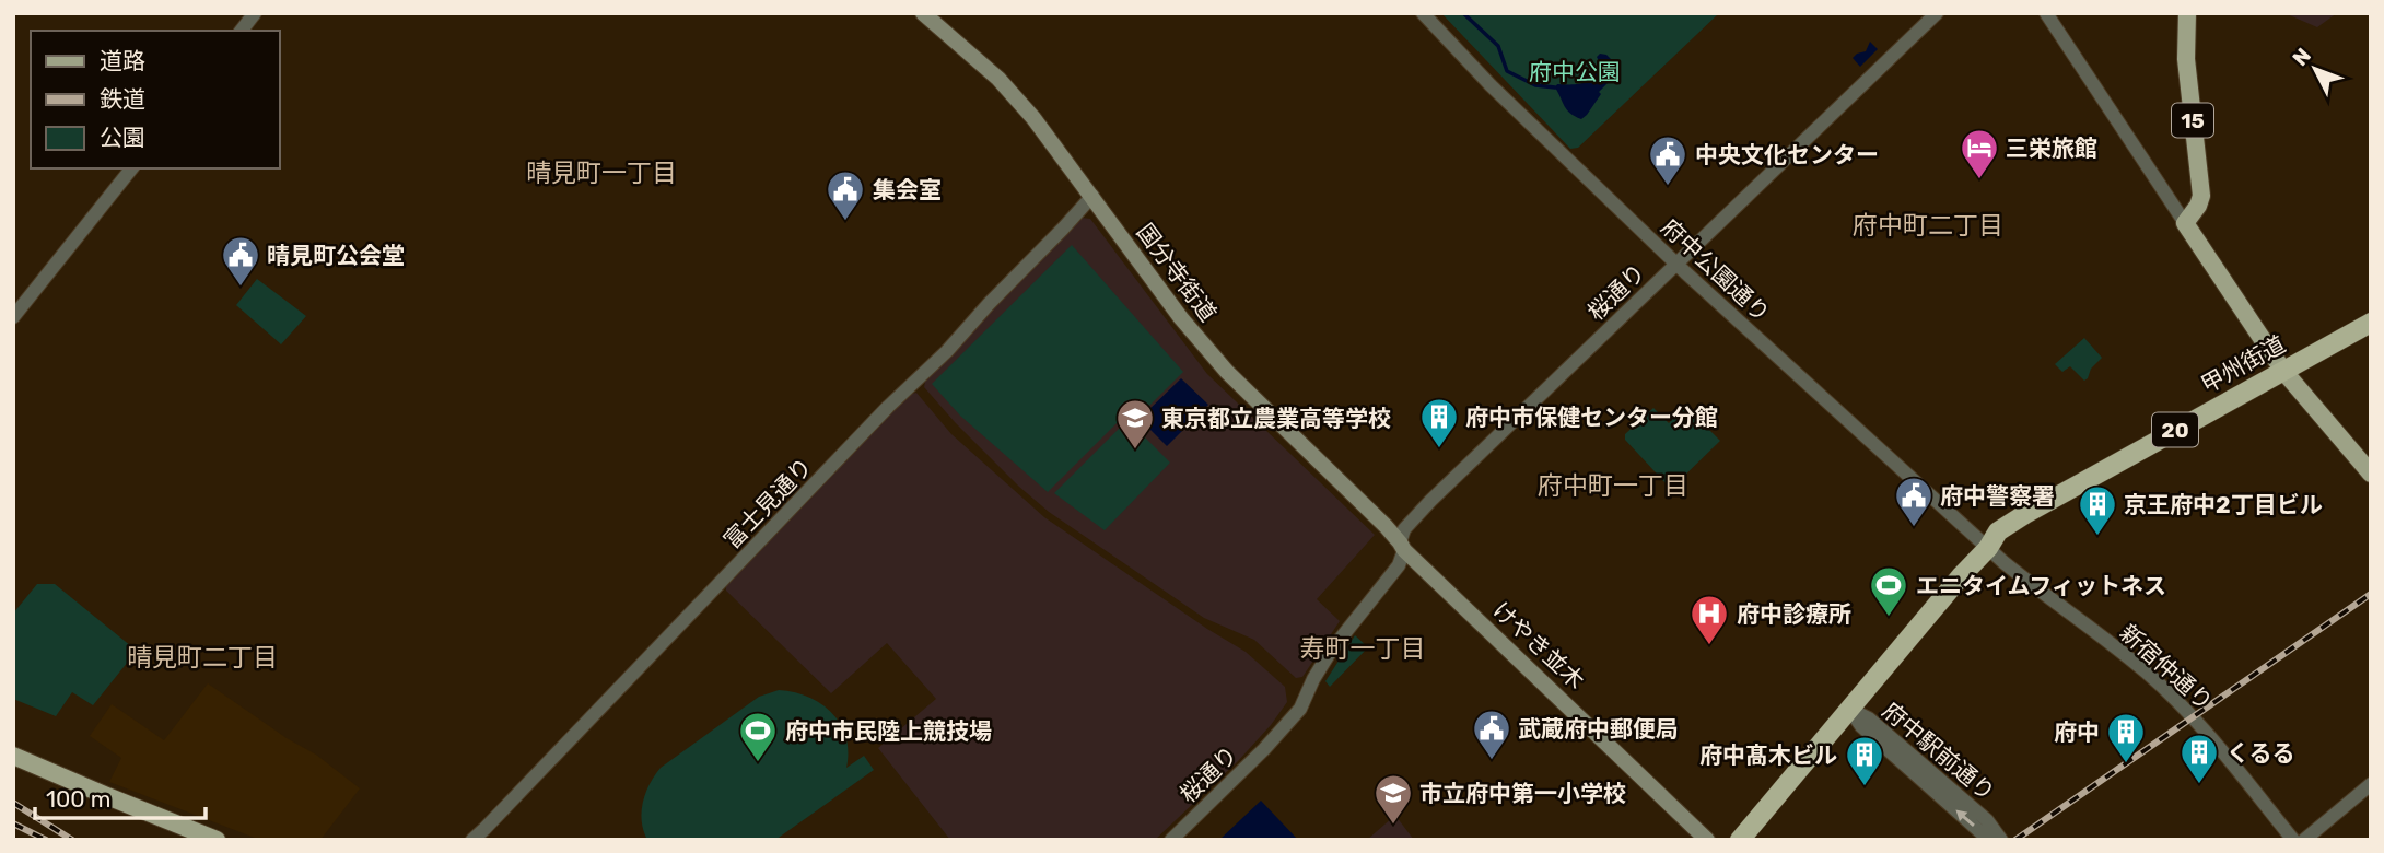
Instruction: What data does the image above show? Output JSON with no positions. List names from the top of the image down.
{
  "streets": {
    "highway": ["甲州街道", "20"],
    "main road": ["15", "国分寺街道", "けやき並木"],
    "street": [
      "府中公園通り",
      "桜通り",
      "富士見通り",
      "新宿仲通り",
      "府中駅前通り"
    ]
  },
  "crossings": [
    ["府中公園通り", "桜通り"],
    ["府中公園通り", "甲州街道"],
    ["府中公園通り", "新宿仲通り"],
    ["国分寺街道", "桜通り"],
    ["国分寺街道", "富士見通り"],
    ["国分寺街道", "けやき並木"],
    ["桜通り", "けやき並木"],
    ["甲州街道", "新宿仲通り"],
    ["甲州街道", "府中駅前通り"]
  ],
  "districts": [
    "晴見町一丁目",
    "府中町二丁目",
    "府中町一丁目",
    "寿町一丁目",
    "晴見町二丁目"
  ],
  "parks": ["府中公園"],
  "places": {
    "hotel": ["三栄旅館"],
    "public building": [
      "中央文化センター",
      "集会室",
      "晴見町公会堂",
      "府中警察署",
      "武蔵府中郵便局"
    ],
    "building": [
      "府中市保健センター分館",
      "京王府中2丁目ビル",
      "府中",
      "くるる",
      "府中髙木ビル"
    ],
    "school or university": ["東京都立農業高等学校", "市立府中第一小学校"],
    "sports": ["エニタイムフィットネス", "府中市民陸上競技場"],
    "hospital": ["府中診療所"]
  },
  "legend": ["道路", "鉄道", "公園"],
  "scale_bar": "100 m",
  "north": "top left"
}
